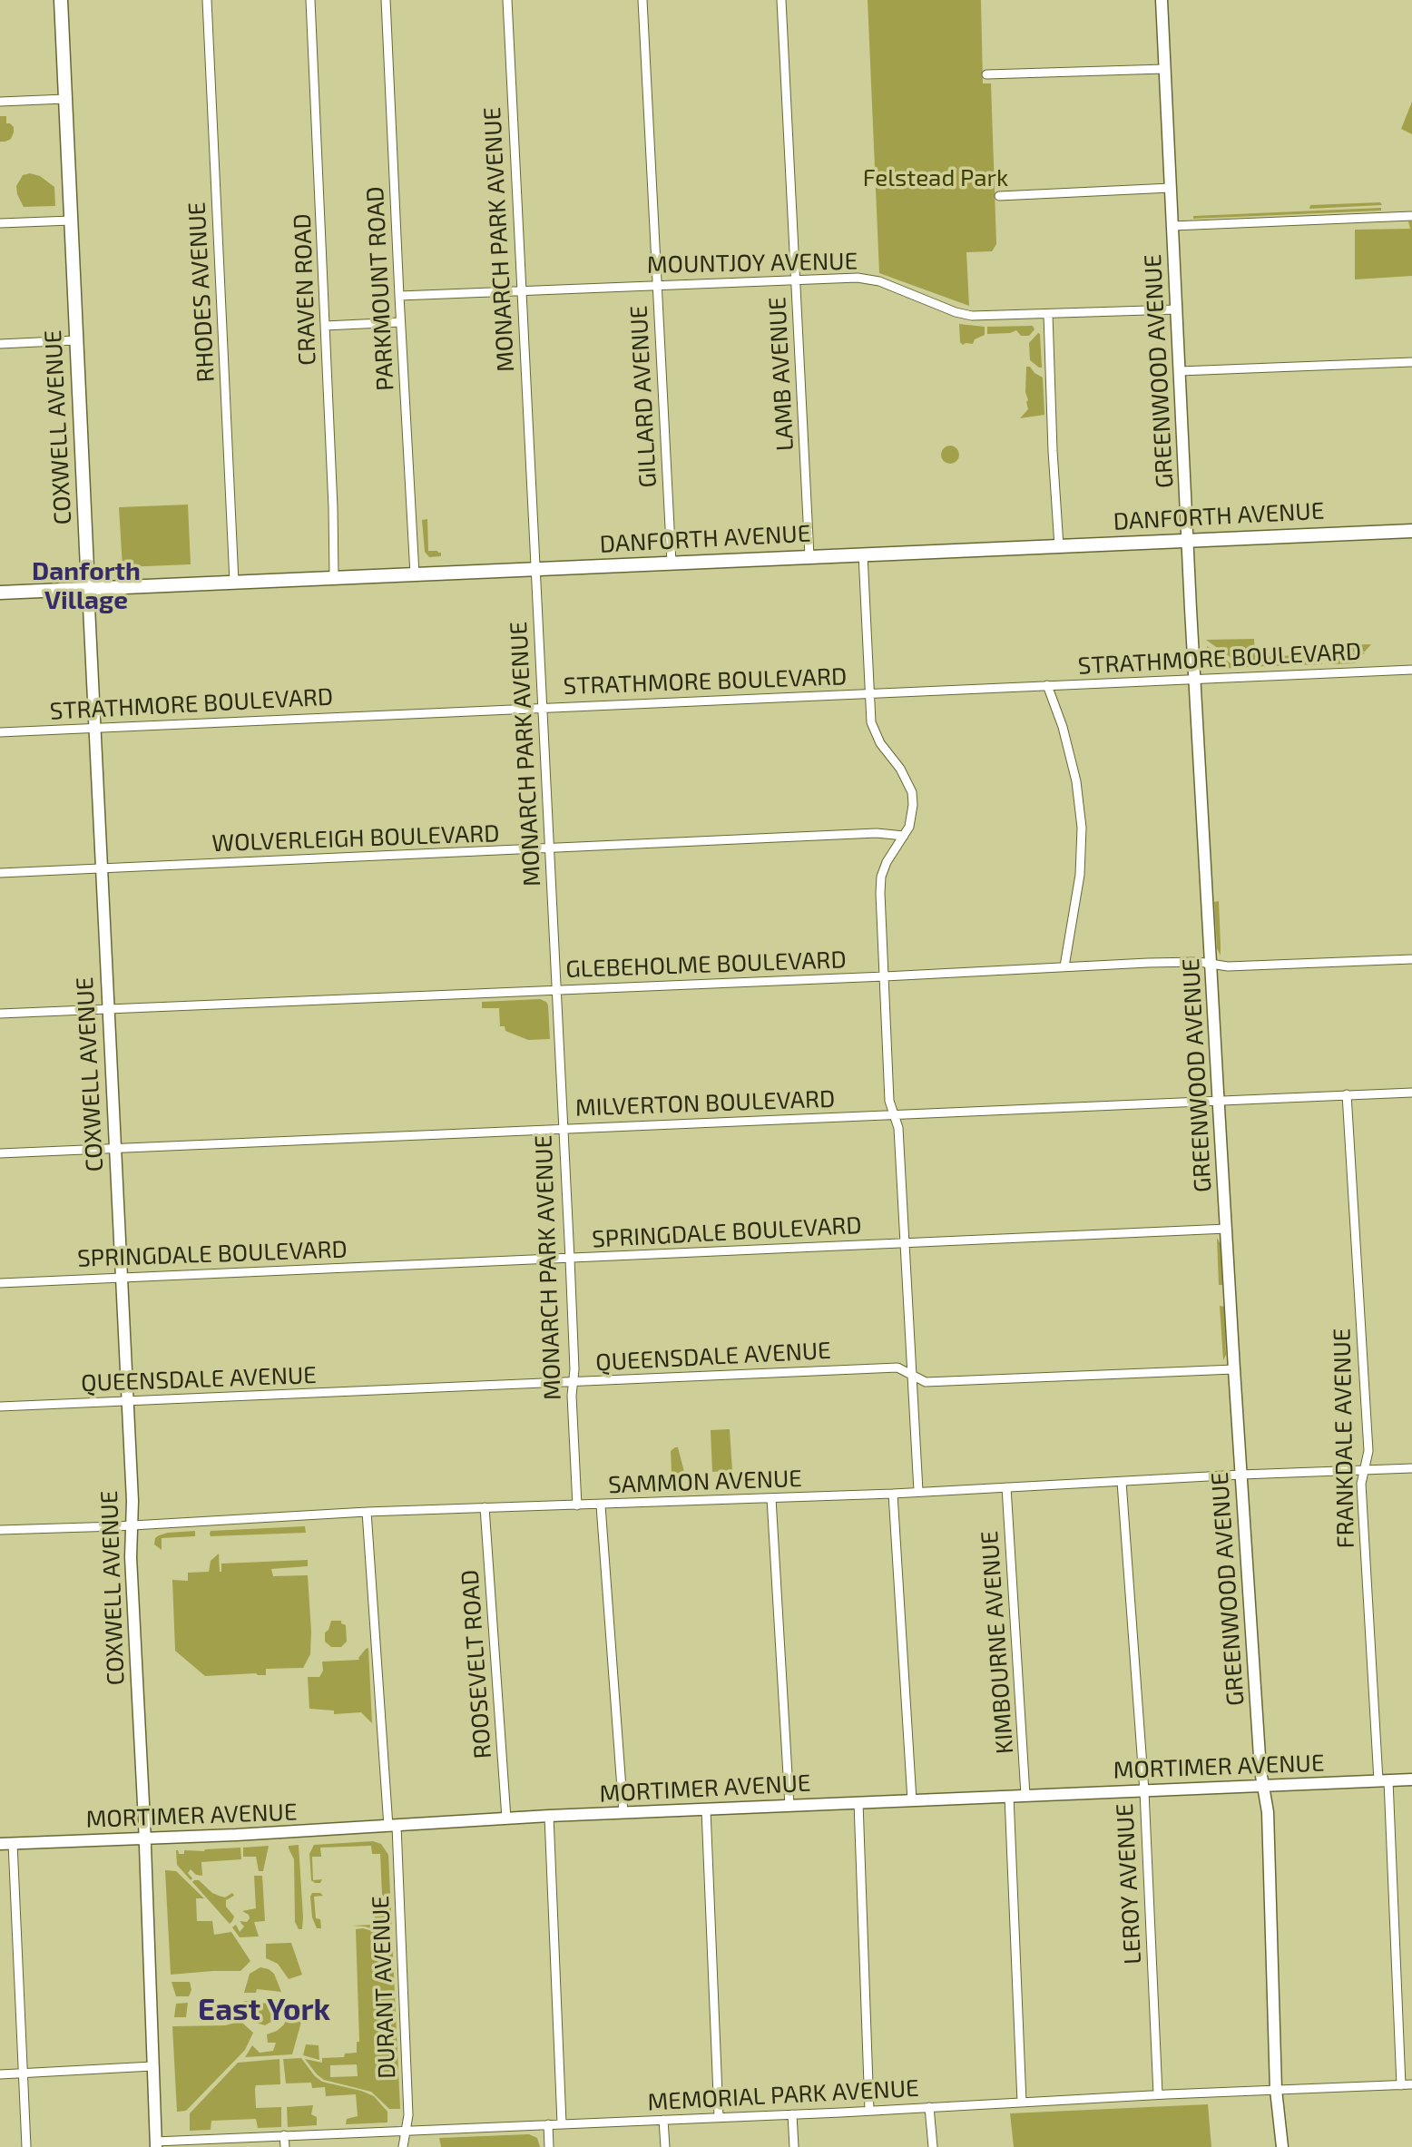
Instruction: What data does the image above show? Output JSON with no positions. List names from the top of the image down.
{
  "streets": {
    "main road": ["COXWELL AVENUE", "DANFORTH AVENUE"],
    "street": [
      "MONARCH PARK AVENUE",
      "MOUNTJOY AVENUE",
      "PARKMOUNT ROAD",
      "CRAVEN ROAD",
      "RHODES AVENUE",
      "GREENWOOD AVENUE",
      "LAMB AVENUE",
      "GILLARD AVENUE",
      "STRATHMORE BOULEVARD",
      "WOLVERLEIGH BOULEVARD",
      "GLEBEHOLME BOULEVARD",
      "MILVERTON BOULEVARD",
      "SPRINGDALE BOULEVARD",
      "QUEENSDALE AVENUE",
      "FRANKDALE AVENUE",
      "SAMMON AVENUE",
      "KIMBOURNE AVENUE",
      "ROOSEVELT ROAD",
      "MORTIMER AVENUE",
      "LEROY AVENUE",
      "DURANT AVENUE",
      "MEMORIAL PARK AVENUE"
    ]
  },
  "crossings": [
    ["MONARCH PARK AVENUE", "MOUNTJOY AVENUE"],
    ["MONARCH PARK AVENUE", "DANFORTH AVENUE"],
    ["MONARCH PARK AVENUE", "STRATHMORE BOULEVARD"],
    ["MONARCH PARK AVENUE", "WOLVERLEIGH BOULEVARD"],
    ["MONARCH PARK AVENUE", "GLEBEHOLME BOULEVARD"],
    ["MONARCH PARK AVENUE", "MILVERTON BOULEVARD"],
    ["MONARCH PARK AVENUE", "SPRINGDALE BOULEVARD"],
    ["MONARCH PARK AVENUE", "QUEENSDALE AVENUE"],
    ["MONARCH PARK AVENUE", "SAMMON AVENUE"],
    ["MOUNTJOY AVENUE", "PARKMOUNT ROAD"],
    ["MOUNTJOY AVENUE", "GREENWOOD AVENUE"],
    ["MOUNTJOY AVENUE", "LAMB AVENUE"],
    ["MOUNTJOY AVENUE", "GILLARD AVENUE"],
    ["PARKMOUNT ROAD", "DANFORTH AVENUE"],
    ["CRAVEN ROAD", "DANFORTH AVENUE"],
    ["RHODES AVENUE", "DANFORTH AVENUE"],
    ["GREENWOOD AVENUE", "DANFORTH AVENUE"],
    ["GREENWOOD AVENUE", "STRATHMORE BOULEVARD"],
    ["GREENWOOD AVENUE", "GLEBEHOLME BOULEVARD"],
    ["GREENWOOD AVENUE", "MILVERTON BOULEVARD"],
    ["GREENWOOD AVENUE", "SPRINGDALE BOULEVARD"],
    ["GREENWOOD AVENUE", "QUEENSDALE AVENUE"],
    ["GREENWOOD AVENUE", "SAMMON AVENUE"],
    ["GREENWOOD AVENUE", "MORTIMER AVENUE"],
    ["GREENWOOD AVENUE", "MEMORIAL PARK AVENUE"],
    ["LAMB AVENUE", "DANFORTH AVENUE"],
    ["GILLARD AVENUE", "DANFORTH AVENUE"],
    ["COXWELL AVENUE", "DANFORTH AVENUE"],
    ["COXWELL AVENUE", "STRATHMORE BOULEVARD"],
    ["COXWELL AVENUE", "WOLVERLEIGH BOULEVARD"],
    ["COXWELL AVENUE", "GLEBEHOLME BOULEVARD"],
    ["COXWELL AVENUE", "MILVERTON BOULEVARD"],
    ["COXWELL AVENUE", "SPRINGDALE BOULEVARD"],
    ["COXWELL AVENUE", "QUEENSDALE AVENUE"],
    ["COXWELL AVENUE", "SAMMON AVENUE"],
    ["COXWELL AVENUE", "MORTIMER AVENUE"],
    ["COXWELL AVENUE", "MEMORIAL PARK AVENUE"],
    ["MILVERTON BOULEVARD", "FRANKDALE AVENUE"],
    ["FRANKDALE AVENUE", "SAMMON AVENUE"],
    ["FRANKDALE AVENUE", "MORTIMER AVENUE"],
    ["FRANKDALE AVENUE", "MEMORIAL PARK AVENUE"],
    ["SAMMON AVENUE", "KIMBOURNE AVENUE"],
    ["SAMMON AVENUE", "ROOSEVELT ROAD"],
    ["SAMMON AVENUE", "LEROY AVENUE"],
    ["SAMMON AVENUE", "DURANT AVENUE"],
    ["KIMBOURNE AVENUE", "MORTIMER AVENUE"],
    ["ROOSEVELT ROAD", "MORTIMER AVENUE"],
    ["MORTIMER AVENUE", "LEROY AVENUE"],
    ["MORTIMER AVENUE", "DURANT AVENUE"],
    ["LEROY AVENUE", "MEMORIAL PARK AVENUE"],
    ["DURANT AVENUE", "MEMORIAL PARK AVENUE"]
  ],
  "districts": ["Danforth Village", "East York"],
  "parks": ["Felstead Park"]
}
